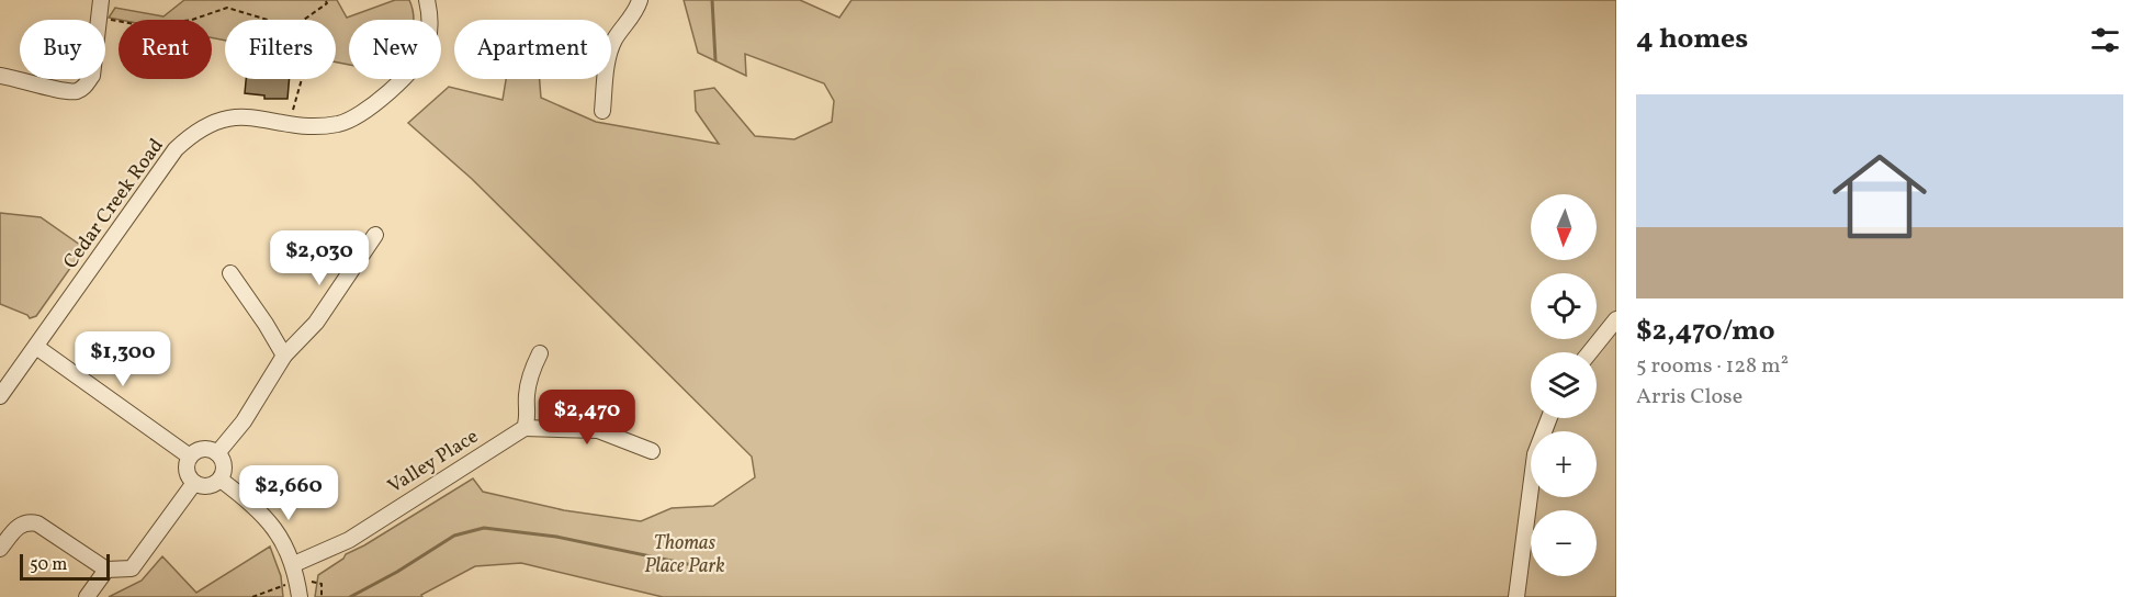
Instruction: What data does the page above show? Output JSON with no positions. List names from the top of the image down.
{
  "streets": {
    "street": ["Cedar Creek Road", "Valley Place"]
  },
  "parks": ["Thomas Place Park"],
  "scale_bar": "50 m",
  "north": "bottom",
  "page": {
    "heading": "4 homes",
    "chip": [
      "Buy",
      "Rent",
      "Filters",
      "New",
      "Apartment"
    ],
    "list": [
      {
        "name": "$2,470/mo",
        "note": "5 rooms · 128 m² · Arris Close"
      }
    ],
    "map_buttons": ["+", "−"],
    "price": [
      "$2,030",
      "$1,300",
      "$2,470",
      "$2,660"
    ],
    "scale": "50 m"
  }
}
